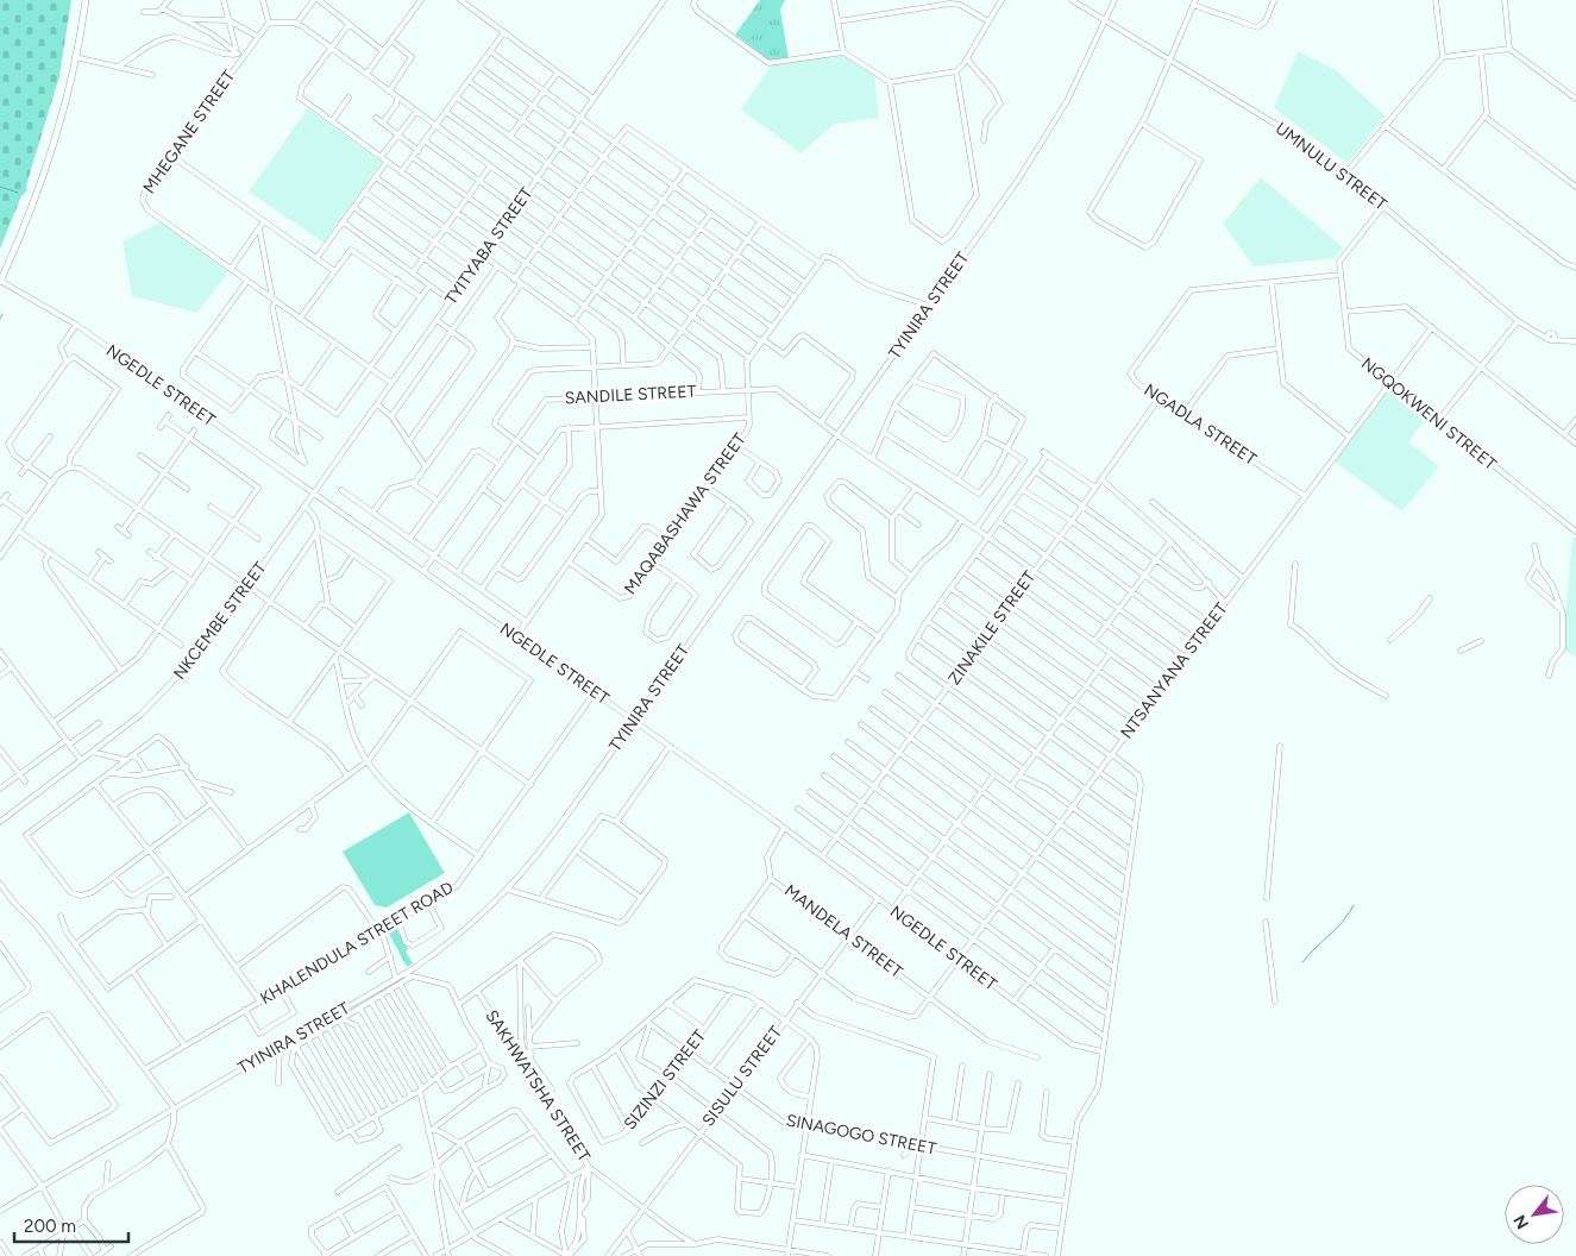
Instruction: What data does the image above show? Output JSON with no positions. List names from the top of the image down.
{
  "streets": {
    "street": [
      "MHEGANE STREET",
      "UMNULU STREET",
      "TYITYABA STREET",
      "TYINIRA STREET",
      "NGEDLE STREET",
      "SANDILE STREET",
      "NGQOKWENI STREET",
      "NGADLA STREET",
      "MAQABASHAWA STREET",
      "NKCEMBE STREET",
      "ZINAKILE STREET",
      "NTSANYANA STREET",
      "MANDELA STREET",
      "KHALENDULA STREET ROAD",
      "SISULU STREET",
      "SIZINZI STREET",
      "SAKHWATSHA STREET",
      "SINAGOGO STREET"
    ]
  },
  "crossings": [
    ["MHEGANE STREET", "TYITYABA STREET"],
    ["UMNULU STREET", "TYINIRA STREET"],
    ["UMNULU STREET", "NGQOKWENI STREET"],
    ["TYITYABA STREET", "NGEDLE STREET"],
    ["TYITYABA STREET", "NKCEMBE STREET"],
    ["TYINIRA STREET", "NGEDLE STREET"],
    ["TYINIRA STREET", "SANDILE STREET"],
    ["NGEDLE STREET", "SANDILE STREET"],
    ["NGEDLE STREET", "NKCEMBE STREET"],
    ["NGEDLE STREET", "ZINAKILE STREET"],
    ["NGEDLE STREET", "NTSANYANA STREET"],
    ["NGEDLE STREET", "KHALENDULA STREET ROAD"],
    ["NGEDLE STREET", "SISULU STREET"],
    ["SANDILE STREET", "MAQABASHAWA STREET"],
    ["SANDILE STREET", "ZINAKILE STREET"],
    ["SANDILE STREET", "NTSANYANA STREET"],
    ["NGQOKWENI STREET", "NGADLA STREET"],
    ["NGQOKWENI STREET", "NTSANYANA STREET"],
    ["NGADLA STREET", "ZINAKILE STREET"],
    ["NGADLA STREET", "NTSANYANA STREET"],
    ["NTSANYANA STREET", "MANDELA STREET"],
    ["NTSANYANA STREET", "SISULU STREET"],
    ["MANDELA STREET", "SISULU STREET"],
    ["SISULU STREET", "SIZINZI STREET"],
    ["SISULU STREET", "SAKHWATSHA STREET"],
    ["SISULU STREET", "SINAGOGO STREET"],
    ["SIZINZI STREET", "SINAGOGO STREET"]
  ],
  "scale_bar": "200 m",
  "north": "bottom left"
}
